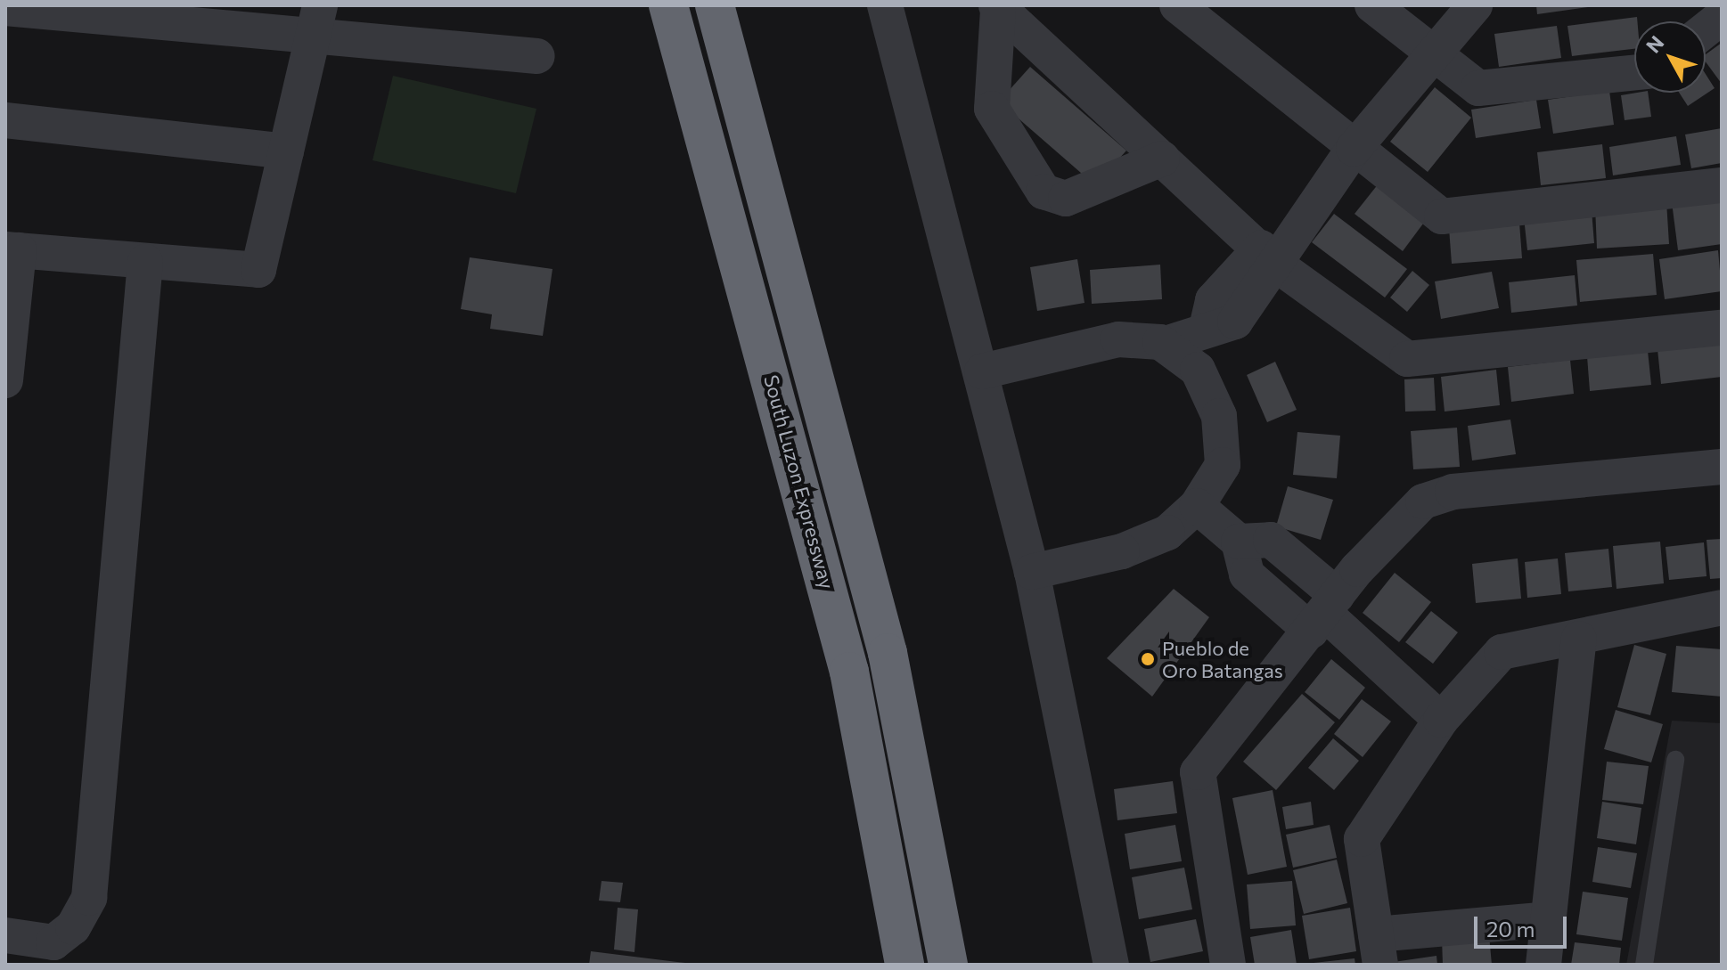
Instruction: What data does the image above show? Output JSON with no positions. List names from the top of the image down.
{
  "streets": {
    "highway": ["South Luzon Expressway"]
  },
  "places": ["Pueblo de Oro Batangas"],
  "scale_bar": "20 m",
  "north": "top left"
}
